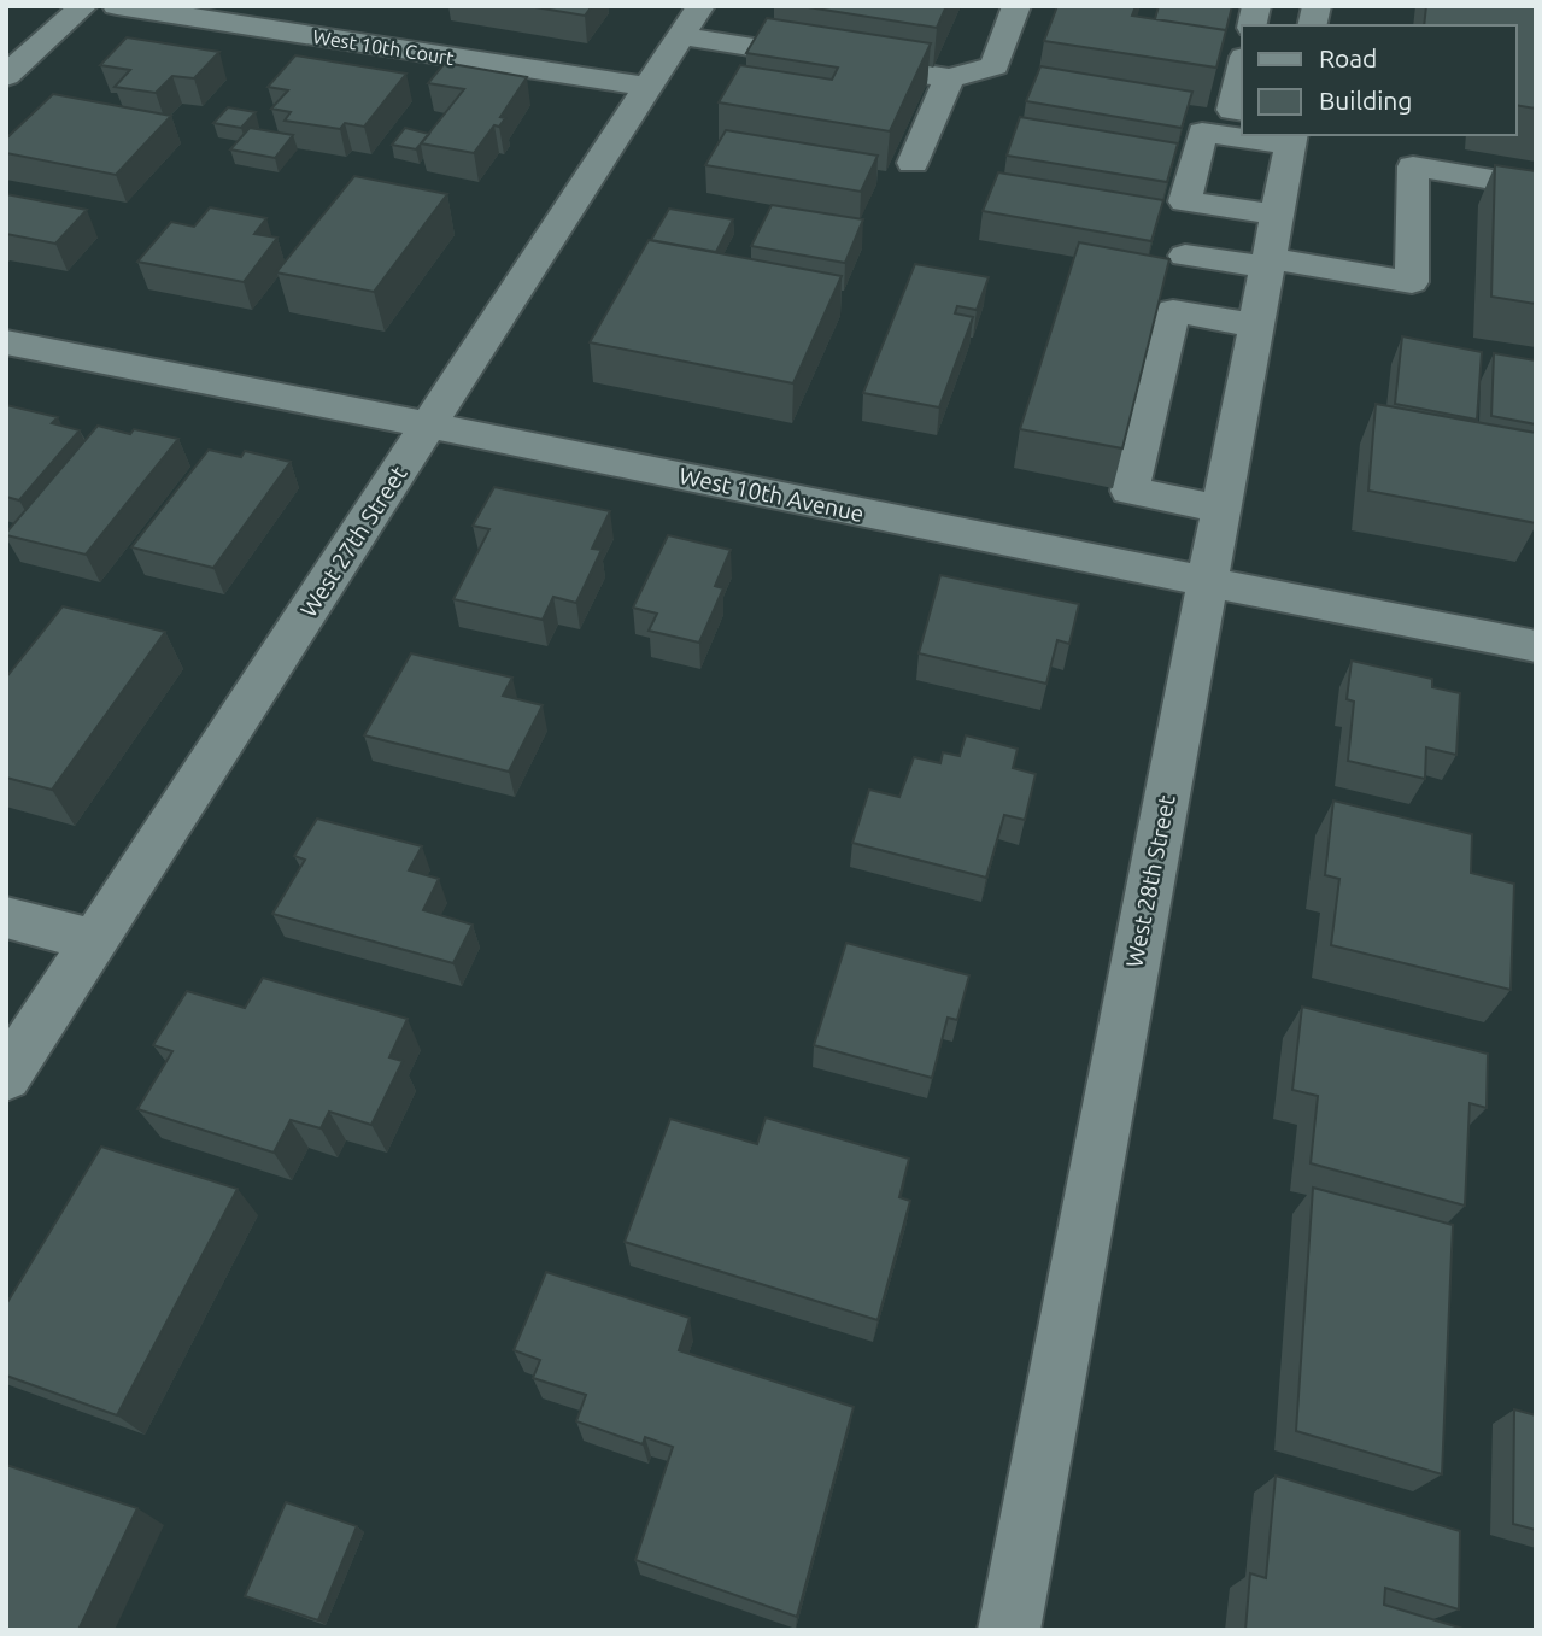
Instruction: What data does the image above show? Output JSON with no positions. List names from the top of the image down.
{
  "streets": {
    "street": [
      "West 10th Court",
      "West 10th Avenue",
      "West 27th Street",
      "West 28th Street"
    ]
  },
  "crossings": [
    ["West 10th Court", "West 27th Street"],
    ["West 10th Avenue", "West 27th Street"],
    ["West 10th Avenue", "West 28th Street"]
  ],
  "legend": ["Road", "Building"]
}
